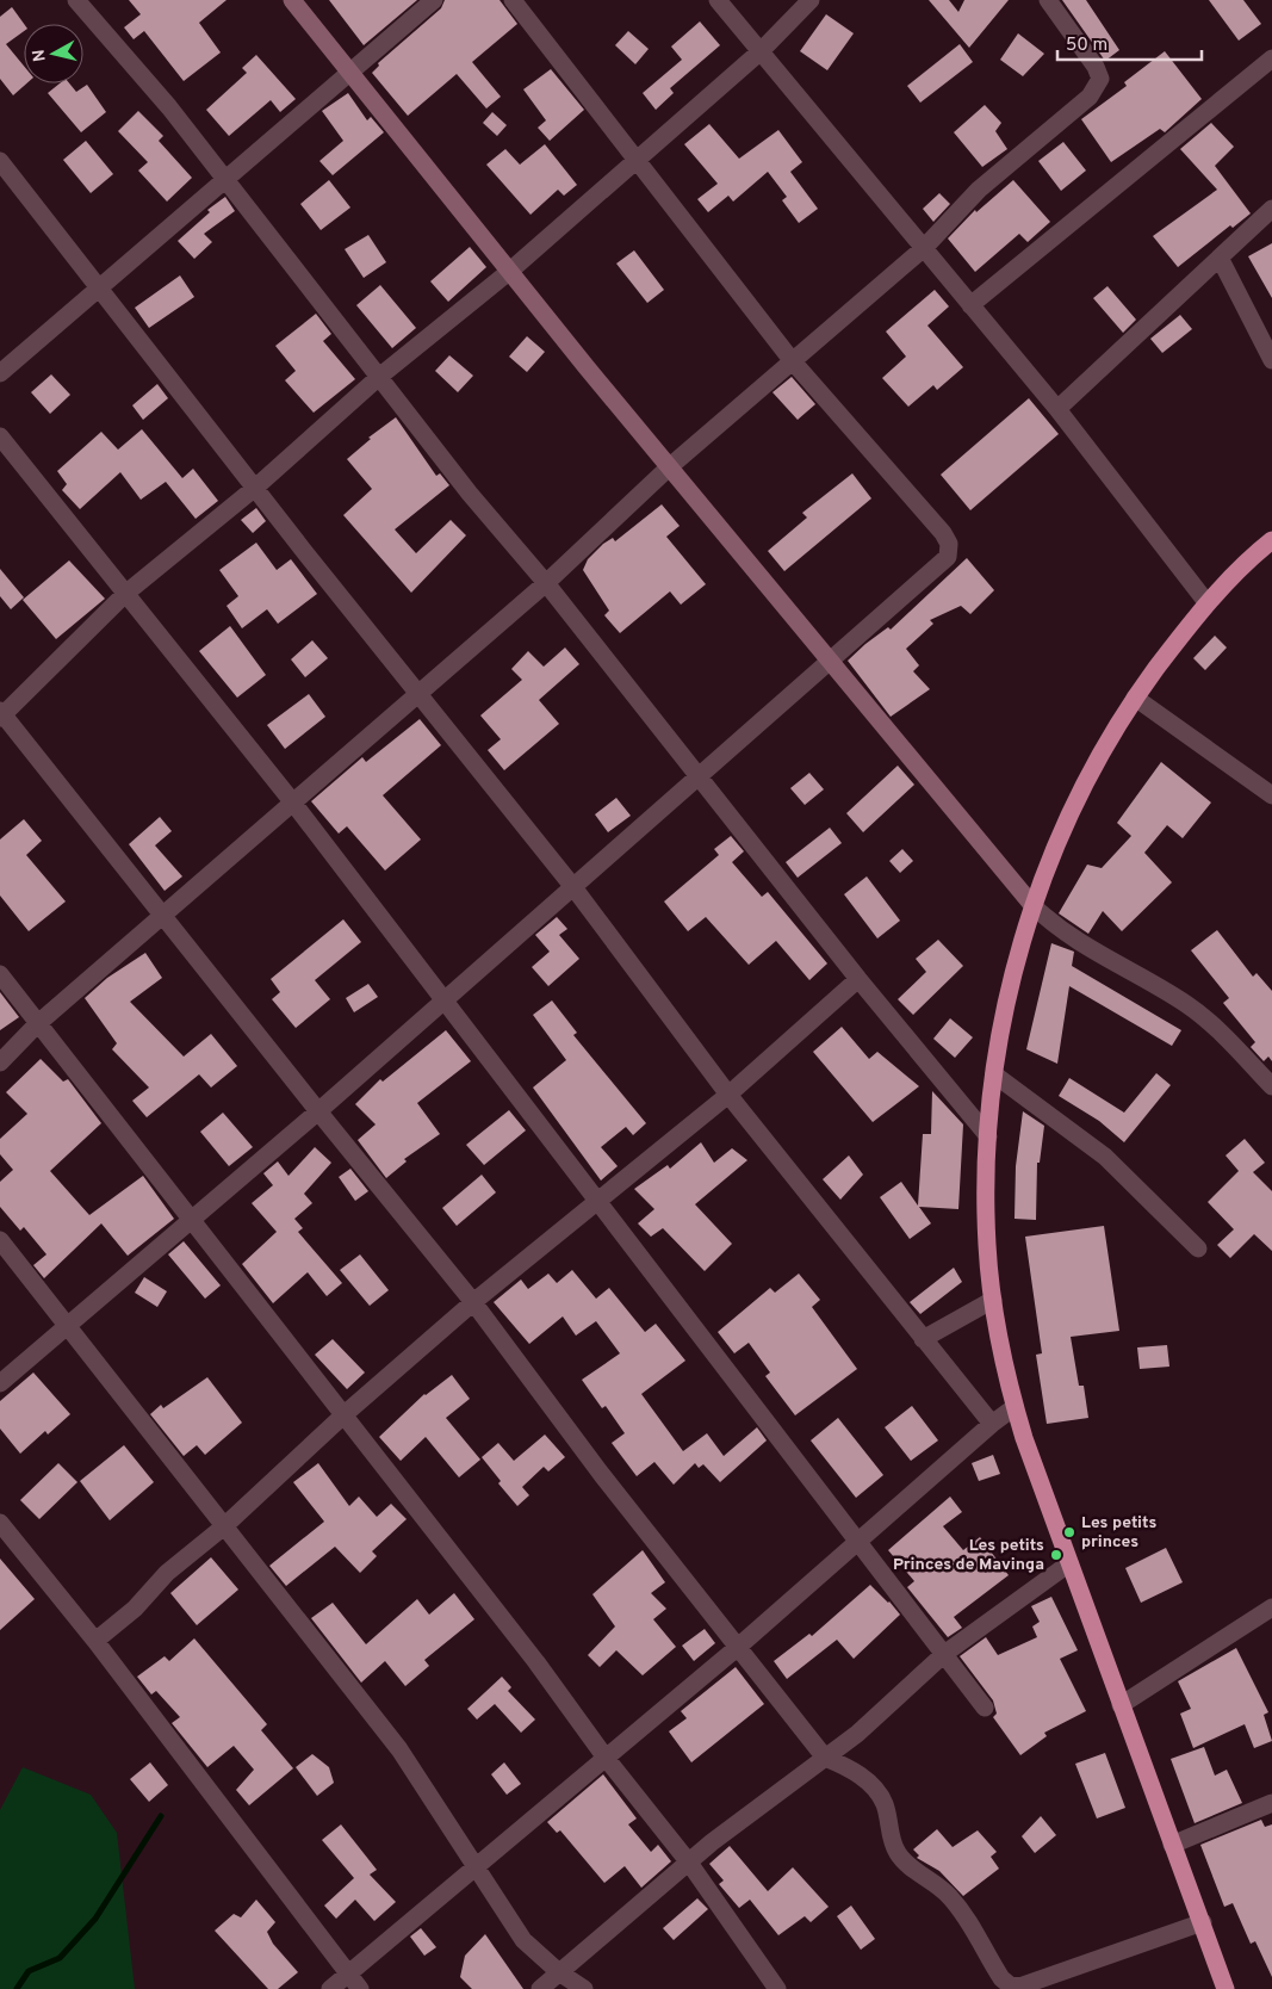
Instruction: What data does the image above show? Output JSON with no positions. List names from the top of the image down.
{
  "places": ["Les petits princes", "Les petits Princes de Mavinga"],
  "scale_bar": "50 m",
  "north": "left"
}
